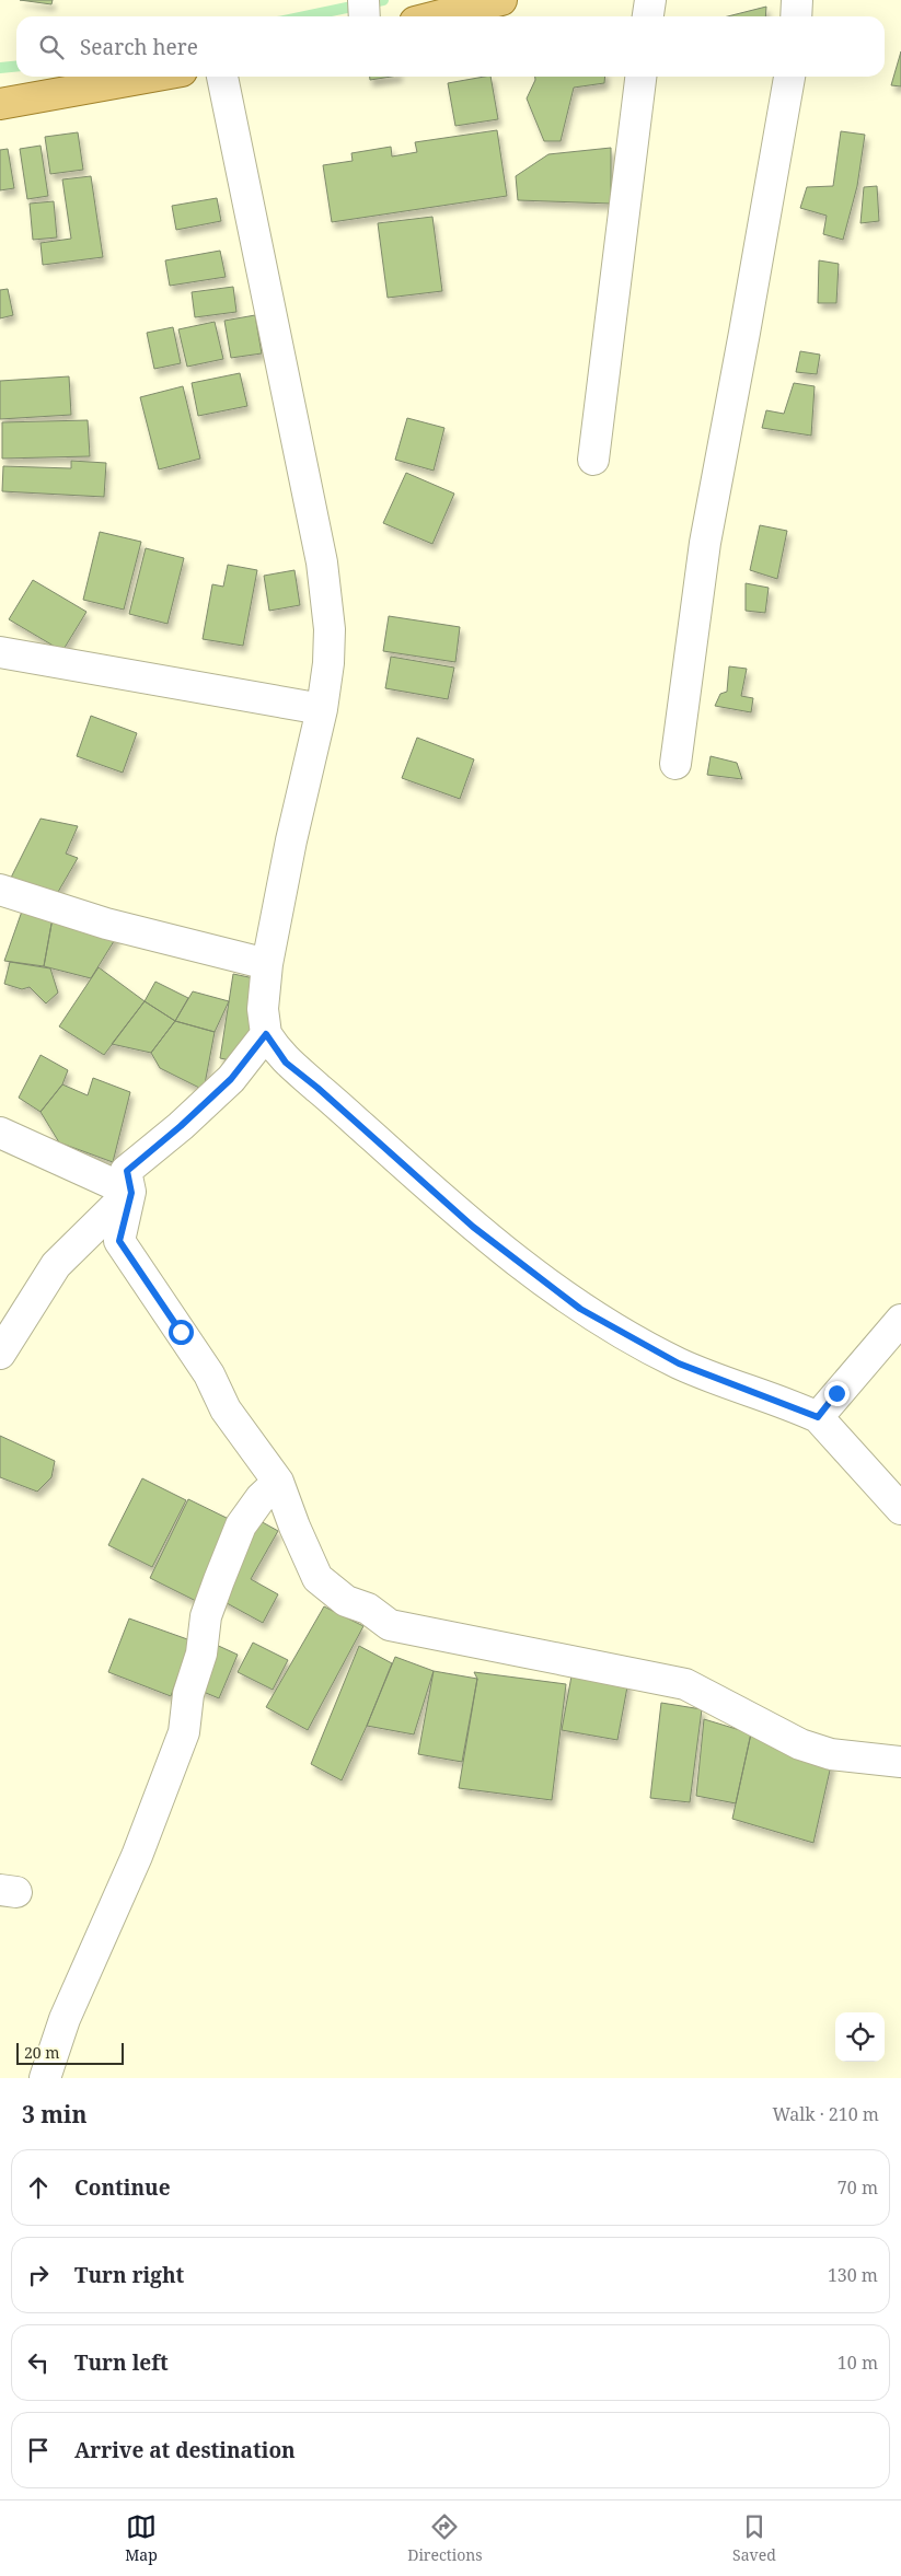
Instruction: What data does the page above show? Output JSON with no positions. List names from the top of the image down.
{
  "scale_bar": "20 m",
  "page": {
    "search": "Search here",
    "scale": "20 m",
    "heading": ["3 min", "Walk · 210 m"],
    "list": [
      ["Continue", "70 m"],
      ["Turn right", "130 m"],
      ["Turn left", "10 m"],
      "Arrive at destination"
    ],
    "nav": ["Map", "Directions", "Saved"]
  }
}
